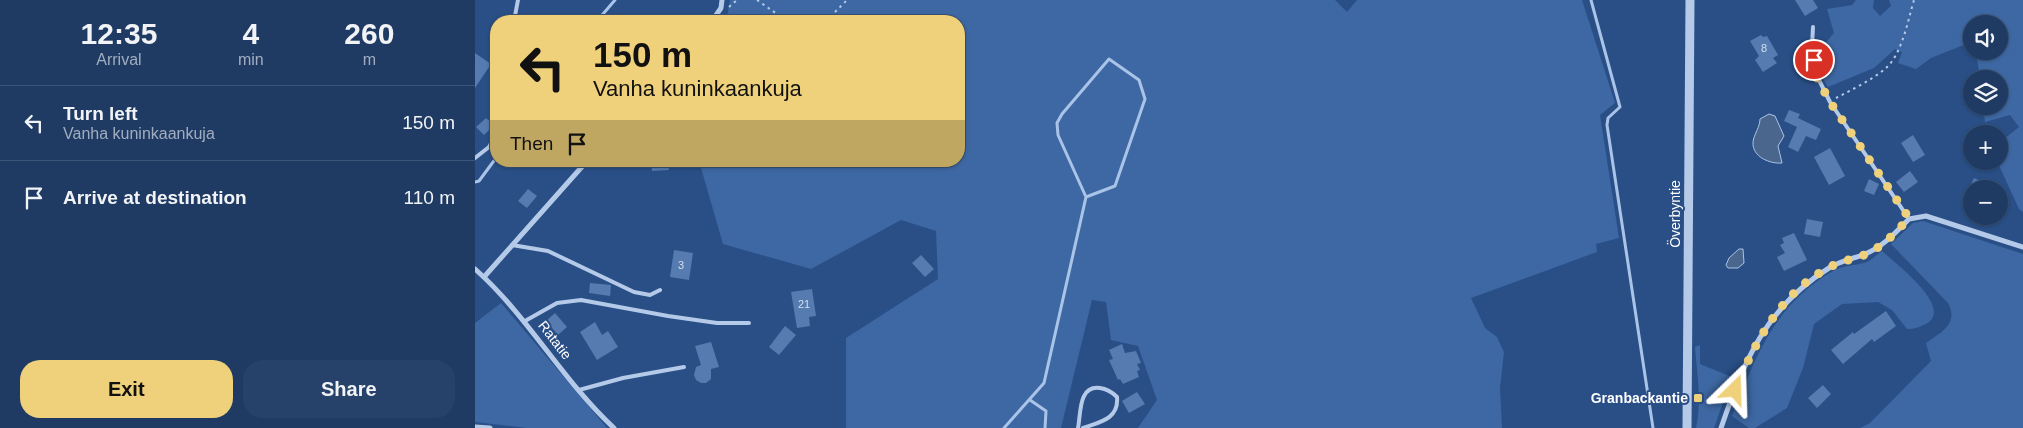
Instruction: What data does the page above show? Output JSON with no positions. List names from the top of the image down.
{
  "streets": {
    "street": ["Överbyntie", "Ratatie"]
  },
  "places": {
    "transit": ["Granbackantie"]
  },
  "house_numbers": ["8", "3", "21"],
  "page": {
    "eta": [
      "12:35",
      "Arrival",
      "4",
      "min",
      "260",
      "m"
    ],
    "map_buttons": ["+", "−"],
    "turn": ["150 m", "Vanha kuninkaankuja"],
    "list": [
      {
        "name": "Turn left",
        "note": "Vanha kuninkaankuja",
        "value": "150 m"
      },
      {
        "name": "Arrive at destination",
        "value": "110 m"
      }
    ],
    "then": "Then",
    "buttons": ["Exit", "Share"]
  }
}
